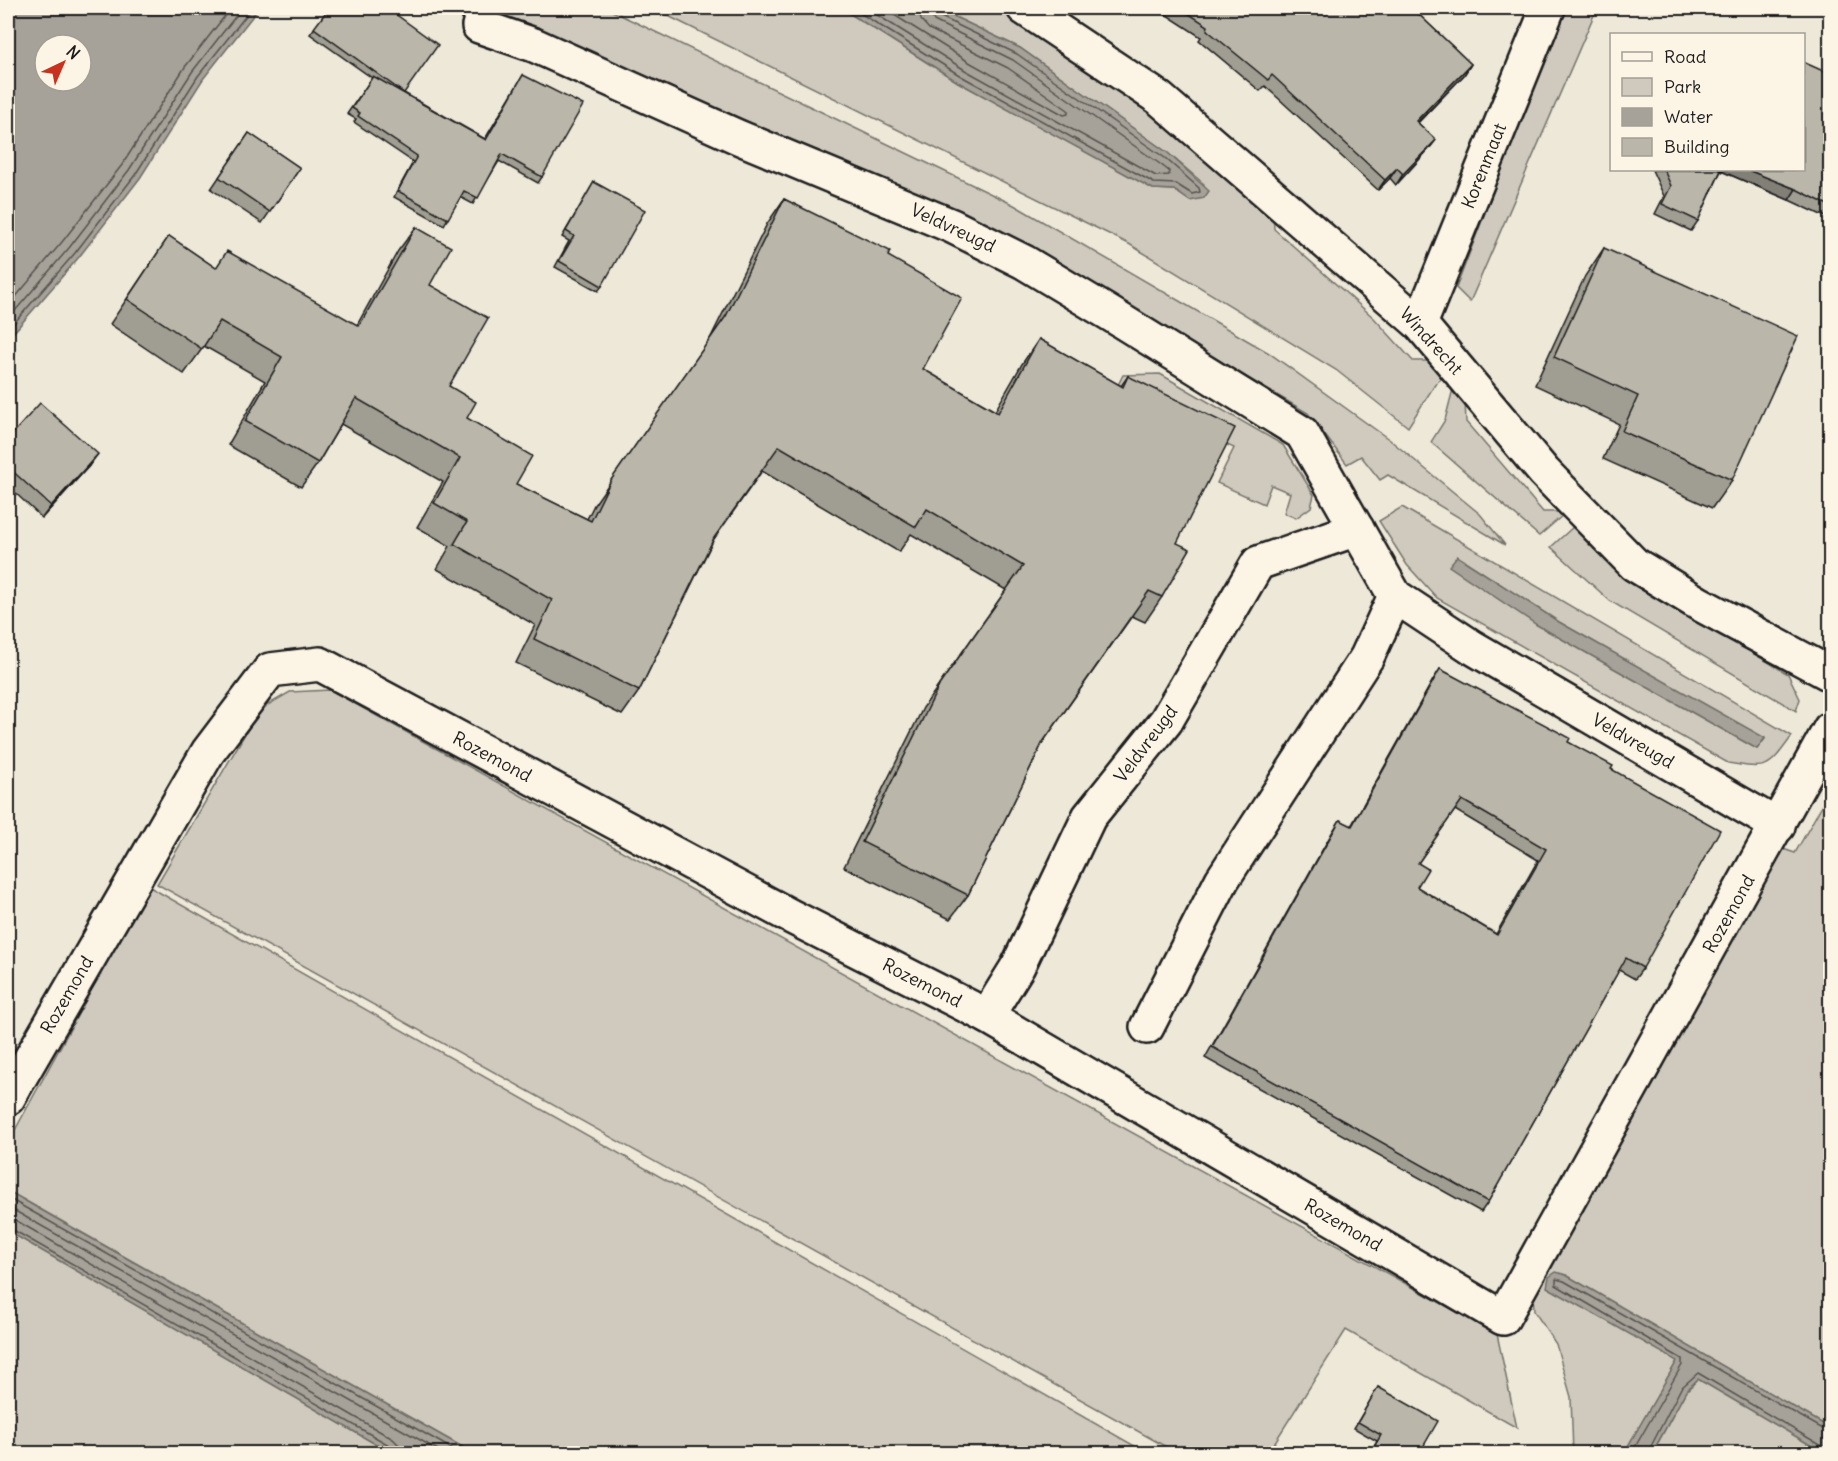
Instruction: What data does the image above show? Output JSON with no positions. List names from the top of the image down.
{
  "streets": {
    "street": [
      "Korenmaat",
      "Veldvreugd",
      "Windrecht",
      "Rozemond"
    ]
  },
  "crossings": [
    ["Korenmaat", "Windrecht"],
    ["Veldvreugd", "Rozemond"]
  ],
  "legend": [
    "Road",
    "Park",
    "Water",
    "Building"
  ],
  "north": "top right"
}
